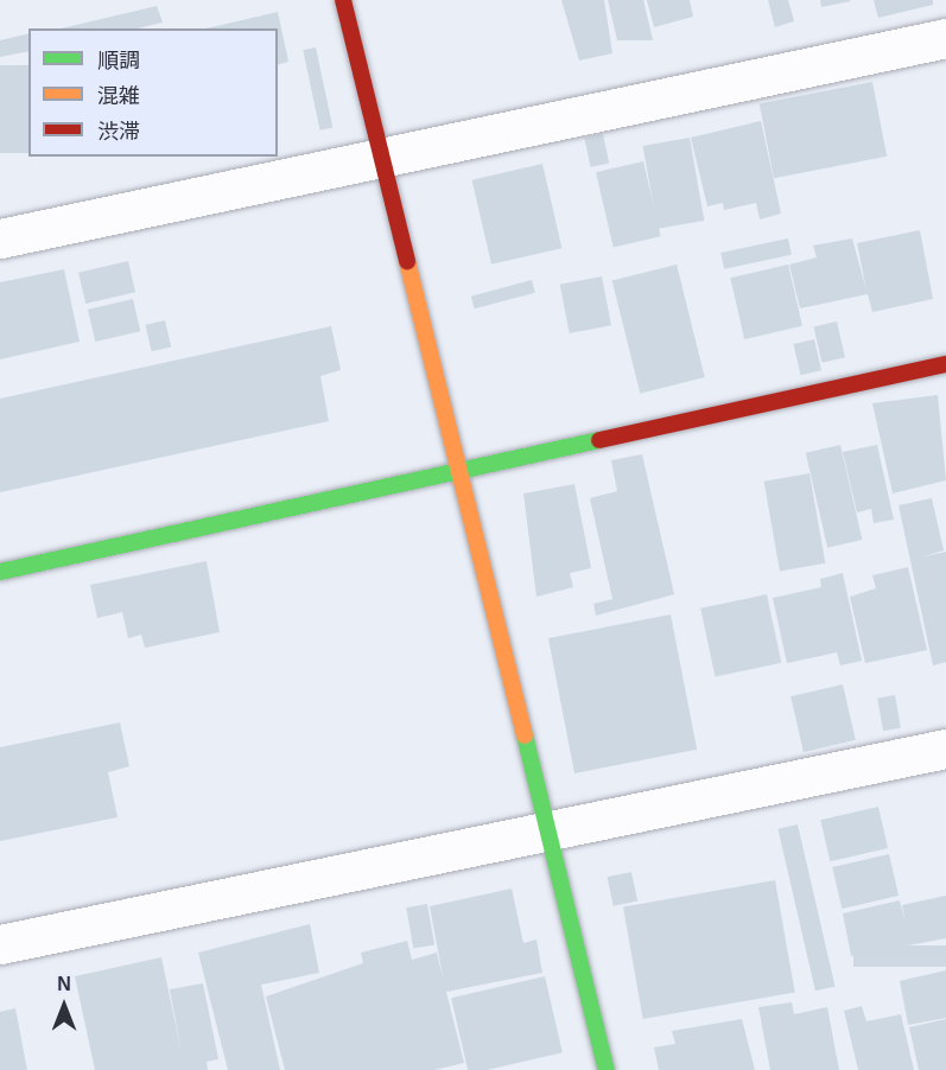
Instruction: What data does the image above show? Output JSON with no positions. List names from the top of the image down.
{
  "legend": ["順調", "混雑", "渋滞"],
  "north": "top"
}
